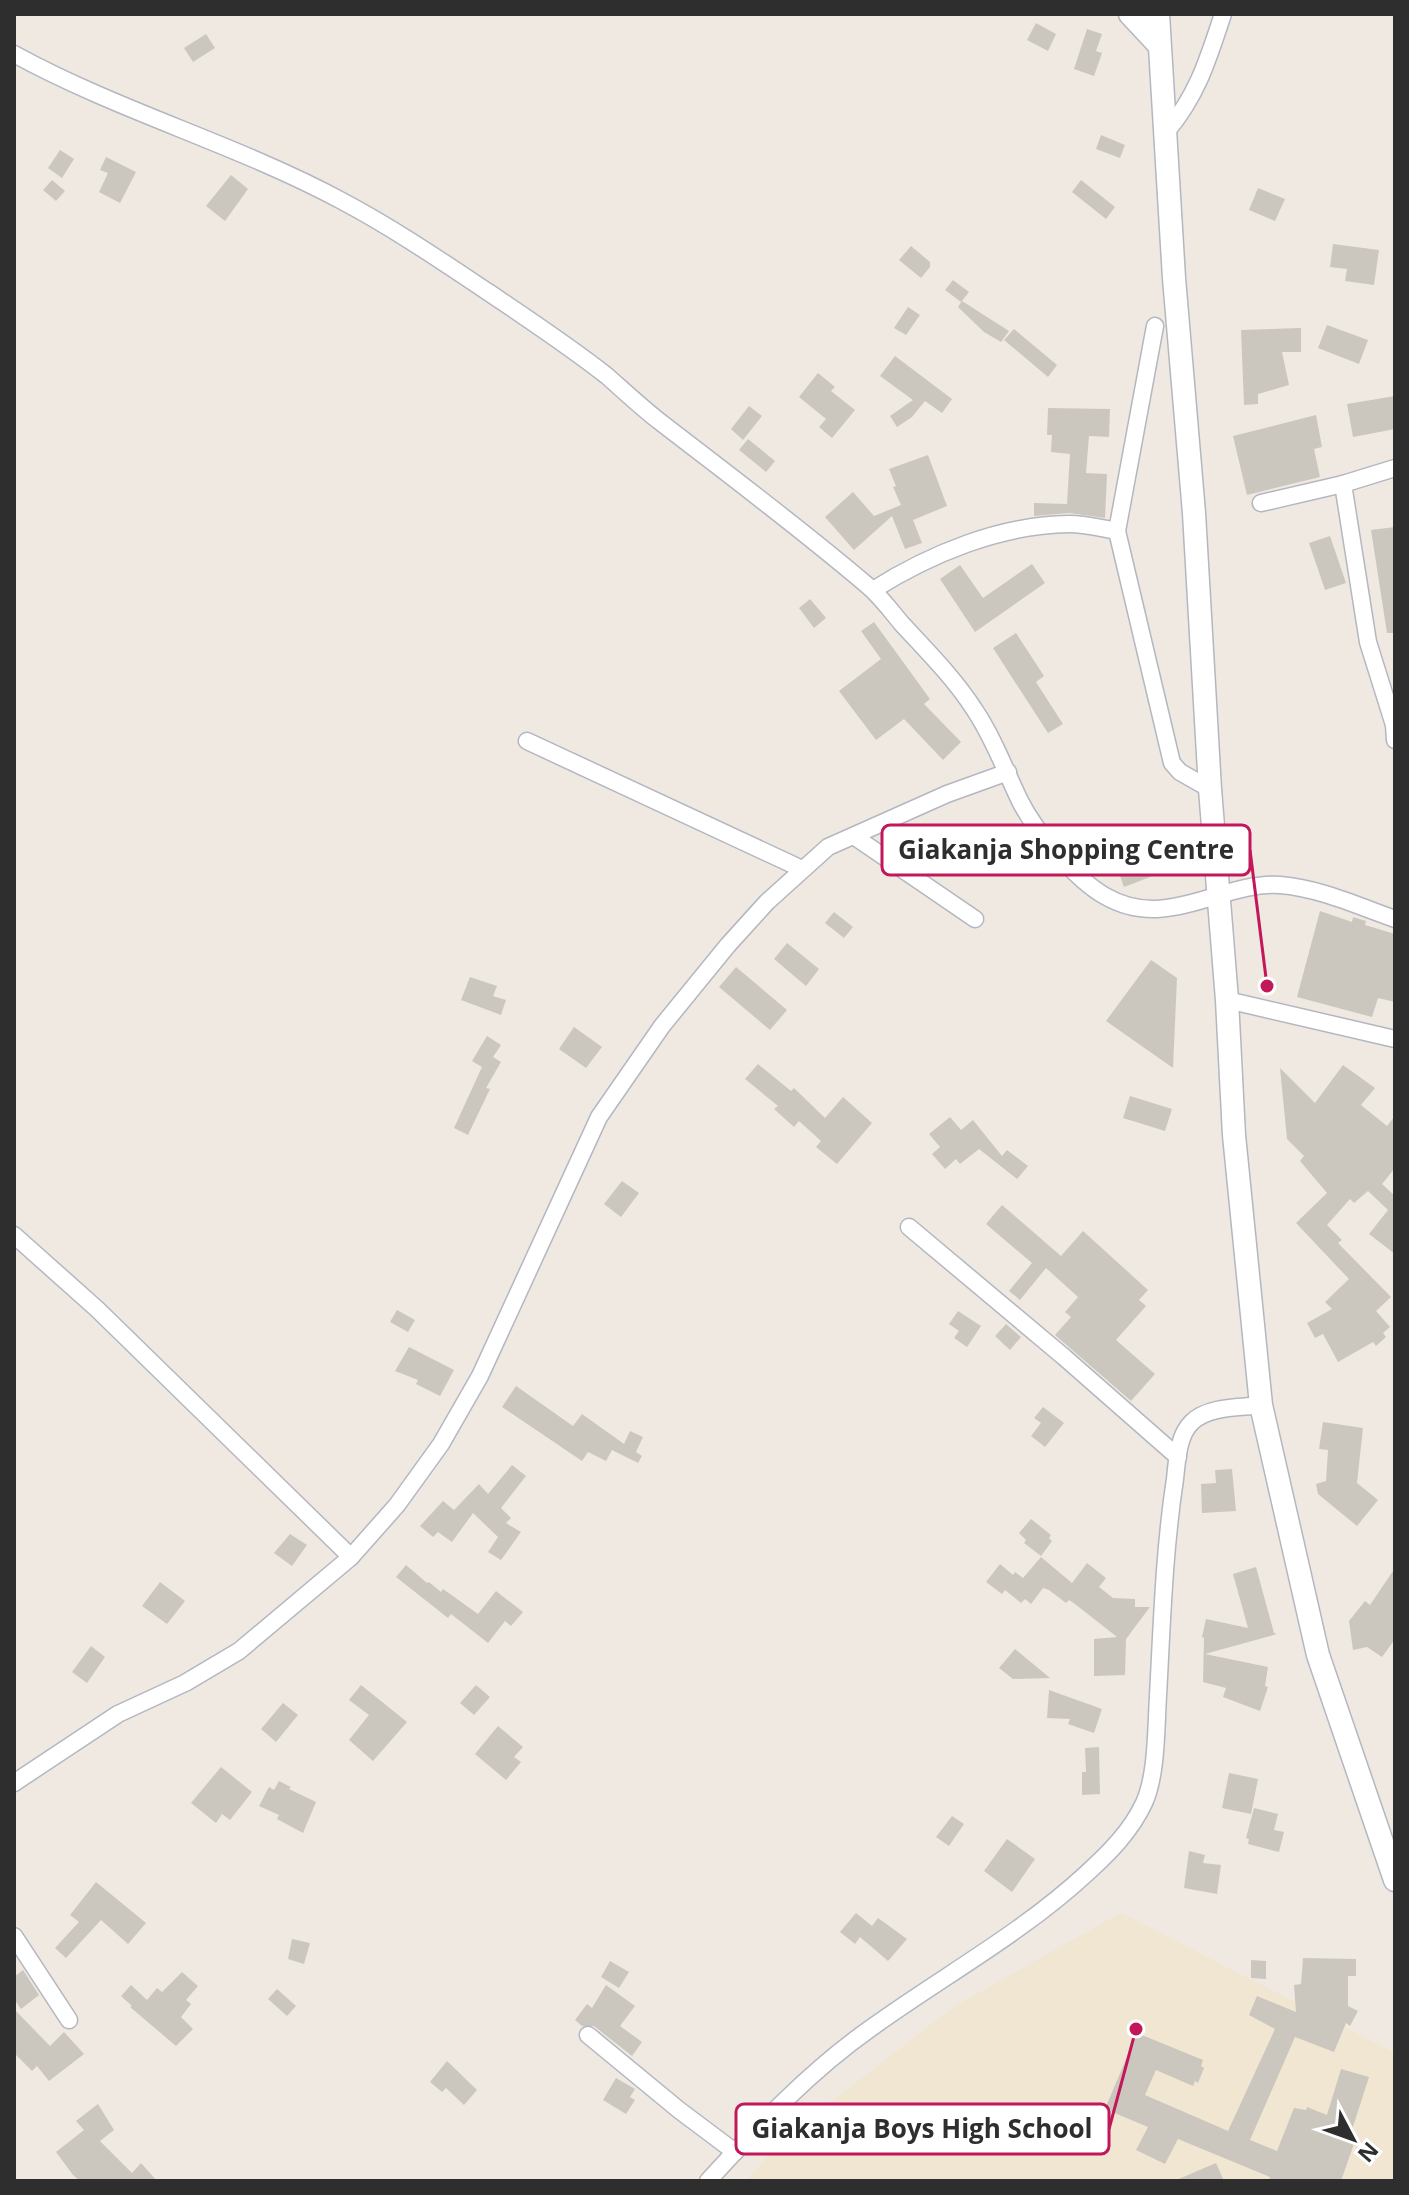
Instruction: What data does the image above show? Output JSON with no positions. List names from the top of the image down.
{
  "places": ["Giakanja Shopping Centre", "Giakanja Boys High School"],
  "north": "bottom right"
}
